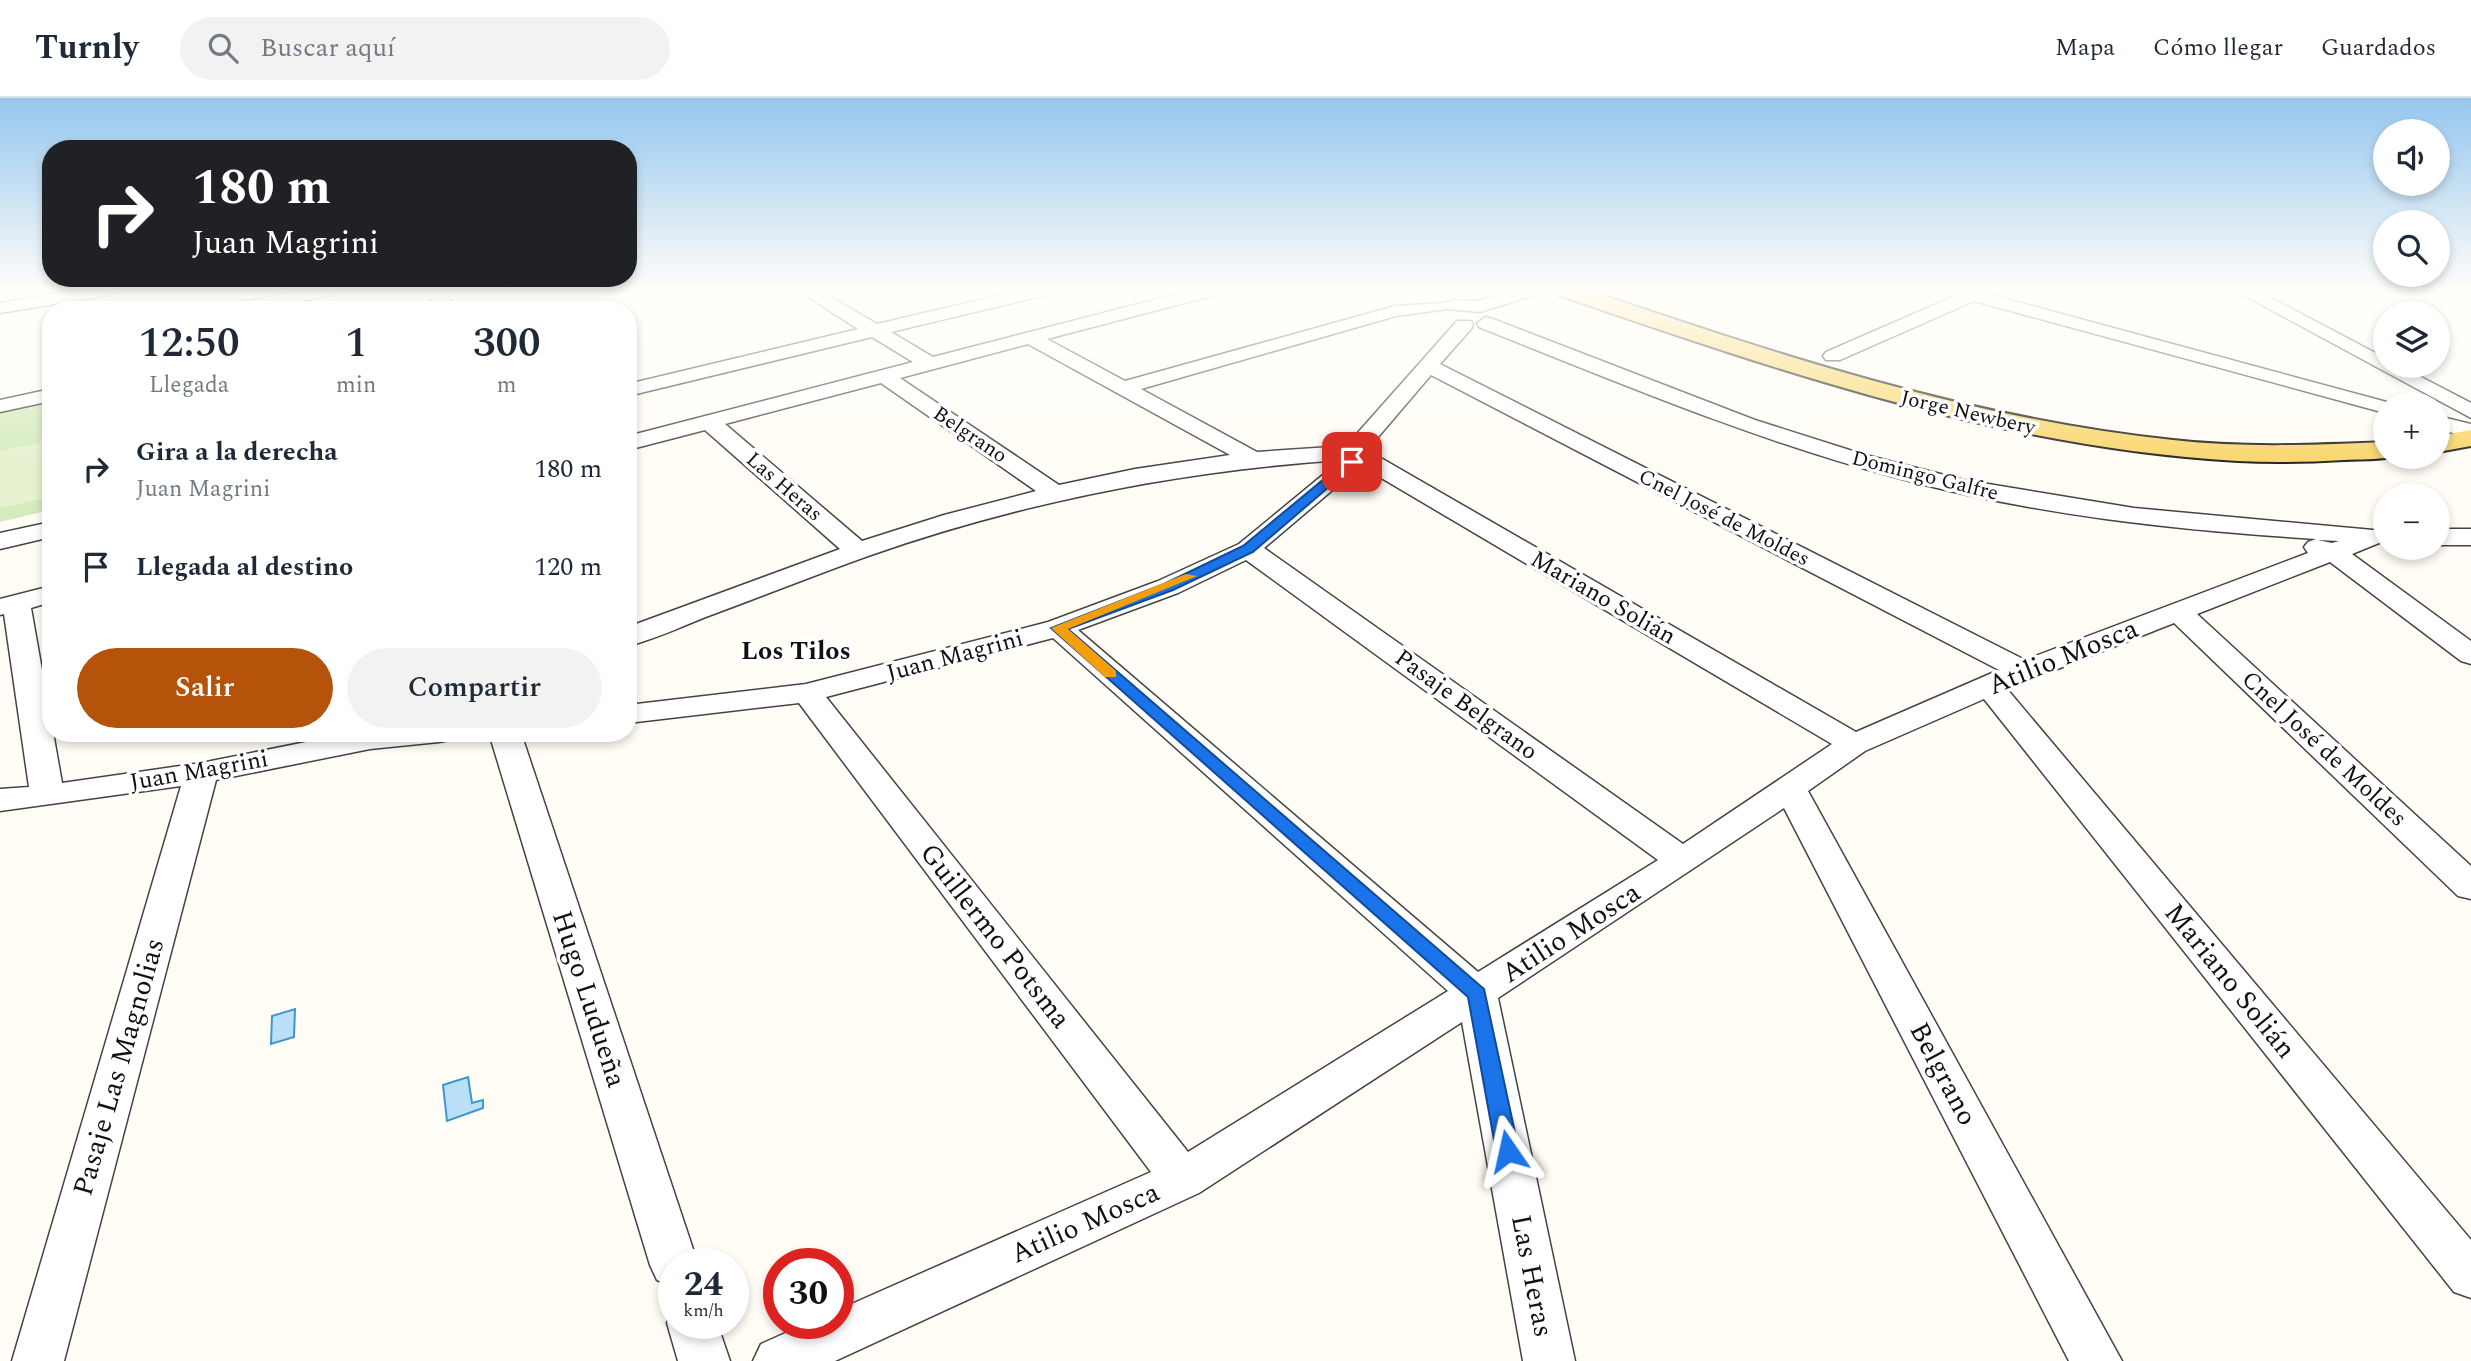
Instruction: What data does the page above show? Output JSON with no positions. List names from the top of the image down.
{
  "streets": {
    "main road": ["Jorge Newbery"],
    "street": [
      "Belgrano",
      "Domingo Galfre",
      "Las Heras",
      "Cnel José de Moldes",
      "Mariano Solián",
      "Juan Magrini",
      "Atilio Mosca",
      "Pasaje Belgrano",
      "Guillermo Potsma",
      "Hugo Ludueña",
      "Pasaje Las Magnolias"
    ]
  },
  "crossings": [
    ["Belgrano", "Atilio Mosca"],
    ["Las Heras", "Atilio Mosca"],
    ["Cnel José de Moldes", "Mariano Solián"],
    ["Cnel José de Moldes", "Juan Magrini"],
    ["Cnel José de Moldes", "Atilio Mosca"],
    ["Mariano Solián", "Juan Magrini"],
    ["Mariano Solián", "Atilio Mosca"],
    ["Juan Magrini", "Pasaje Belgrano"],
    ["Juan Magrini", "Guillermo Potsma"],
    ["Juan Magrini", "Pasaje Las Magnolias"],
    ["Atilio Mosca", "Pasaje Belgrano"],
    ["Atilio Mosca", "Guillermo Potsma"]
  ],
  "districts": ["Los Tilos"],
  "page": {
    "header": "Turnly",
    "search": "Buscar aquí",
    "nav": ["Mapa", "Cómo llegar", "Guardados"],
    "map_buttons": ["+", "−"],
    "turn": ["180 m", "Juan Magrini"],
    "eta": [
      "12:50",
      "Llegada",
      "1",
      "min",
      "300",
      "m"
    ],
    "list": [
      {
        "name": "Gira a la derecha",
        "note": "Juan Magrini",
        "value": "180 m"
      },
      {
        "name": "Llegada al destino",
        "value": "120 m"
      }
    ],
    "buttons": ["Salir", "Compartir"],
    "speed": "24 km/h",
    "limit": "30"
  }
}
